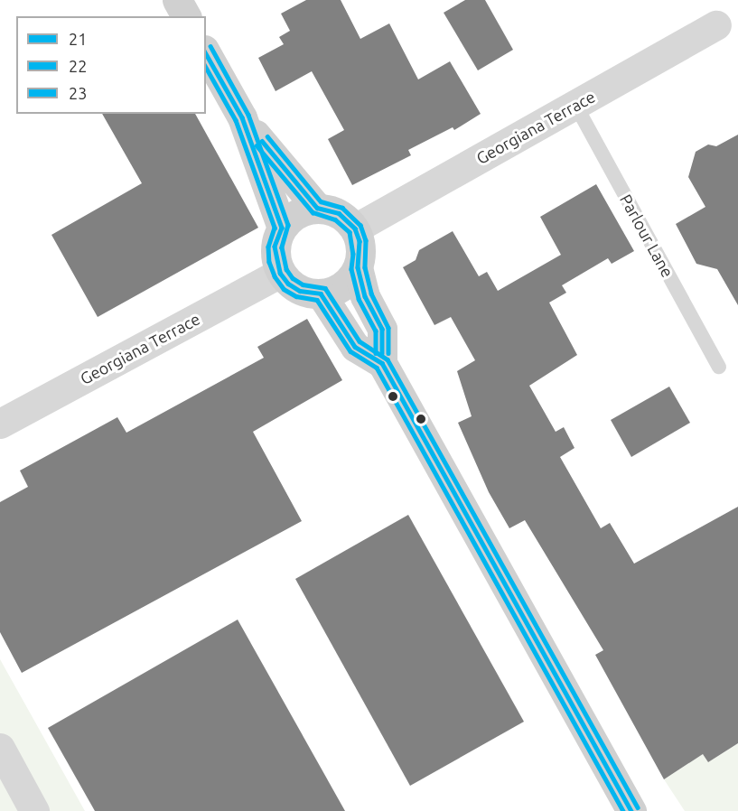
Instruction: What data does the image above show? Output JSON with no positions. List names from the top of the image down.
{
  "streets": {
    "street": ["Georgiana Terrace"],
    "lane": ["Parlour Lane"]
  },
  "crossings": [
    ["Georgiana Terrace", "Parlour Lane"]
  ],
  "lines": ["transit line 23", "transit line 21", "transit line 22"],
  "legend": ["21", "22", "23"]
}
